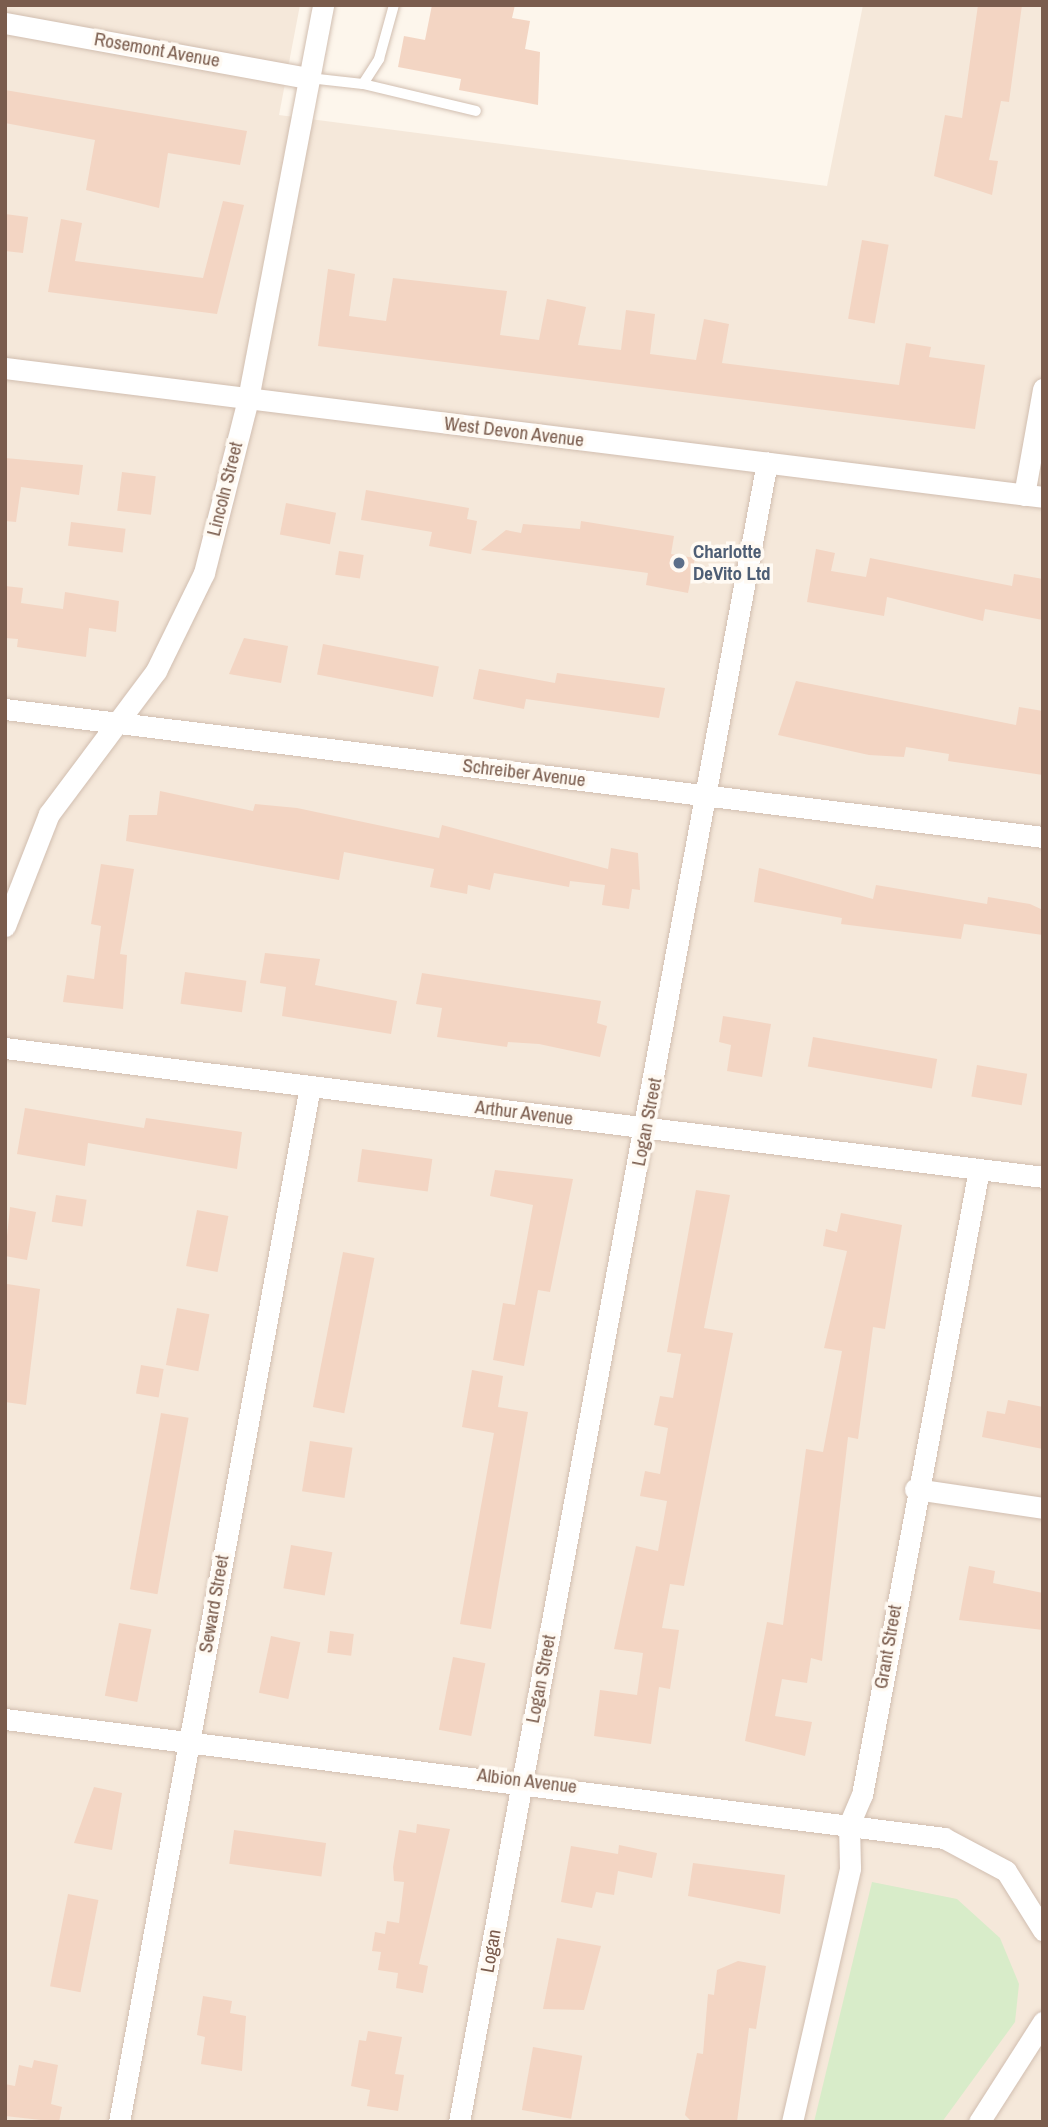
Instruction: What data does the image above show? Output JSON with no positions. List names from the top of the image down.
{
  "streets": {
    "street": [
      "Rosemont Avenue",
      "West Devon Avenue",
      "Lincoln Street",
      "Schreiber Avenue",
      "Arthur Avenue",
      "Logan Street",
      "Seward Street",
      "Grant Street",
      "Albion Avenue",
      "Logan"
    ]
  },
  "crossings": [
    ["Rosemont Avenue", "Lincoln Street"],
    ["West Devon Avenue", "Lincoln Street"],
    ["West Devon Avenue", "Logan Street"],
    ["Lincoln Street", "Schreiber Avenue"],
    ["Schreiber Avenue", "Logan Street"],
    ["Arthur Avenue", "Logan Street"],
    ["Arthur Avenue", "Seward Street"],
    ["Arthur Avenue", "Grant Street"],
    ["Logan Street", "Albion Avenue"],
    ["Logan Street", "Logan"],
    ["Seward Street", "Albion Avenue"],
    ["Grant Street", "Albion Avenue"],
    ["Albion Avenue", "Logan"]
  ],
  "places": ["Charlotte DeVito Ltd"]
}
